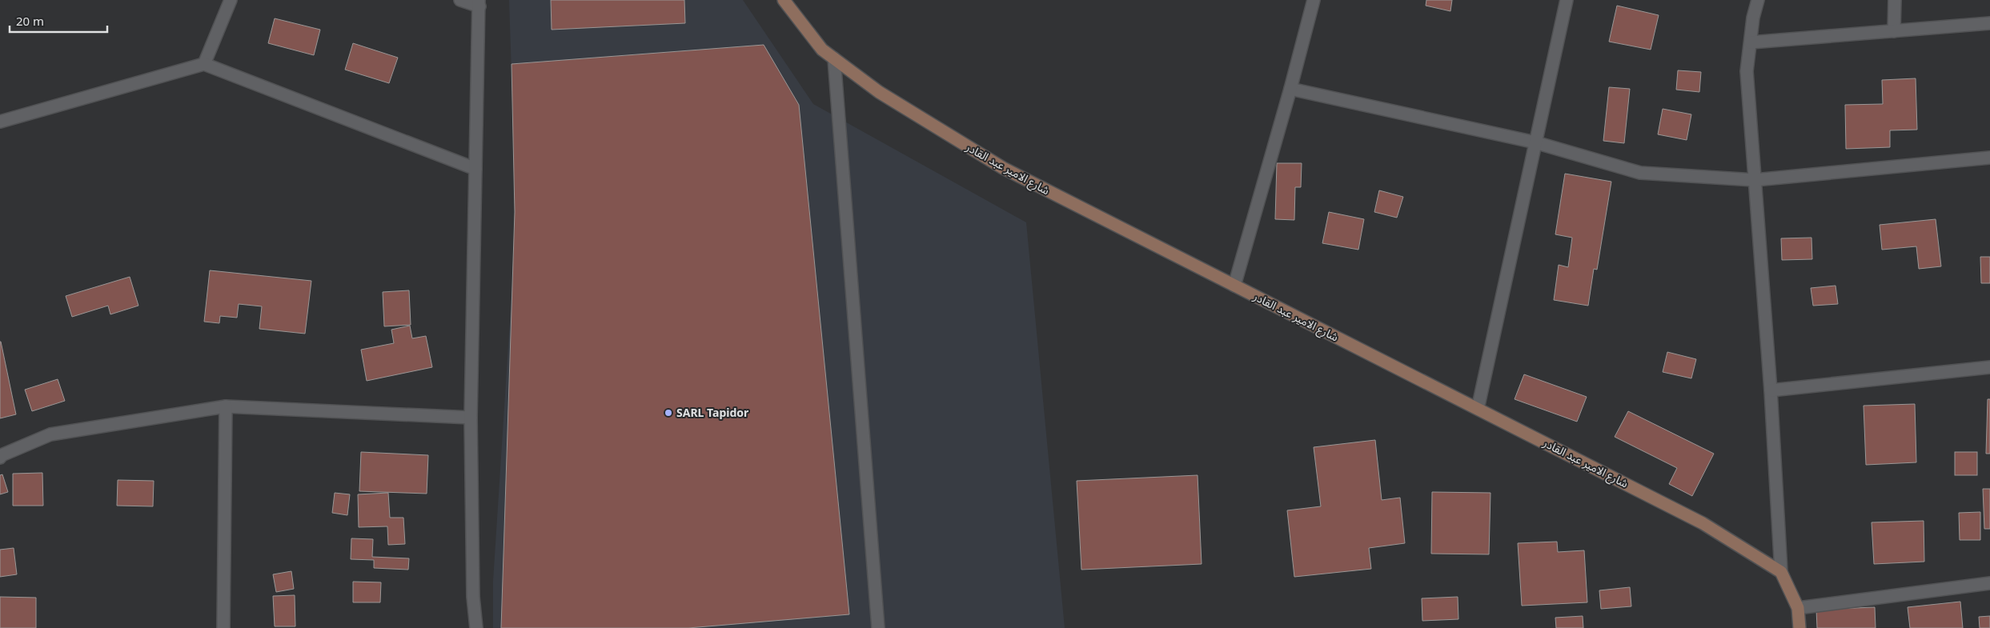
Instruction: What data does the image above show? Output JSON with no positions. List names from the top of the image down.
{
  "streets": {
    "main road": ["شارع الامير عبد القادر"]
  },
  "places": ["SARL Tapidor"],
  "scale_bar": "20 m"
}
